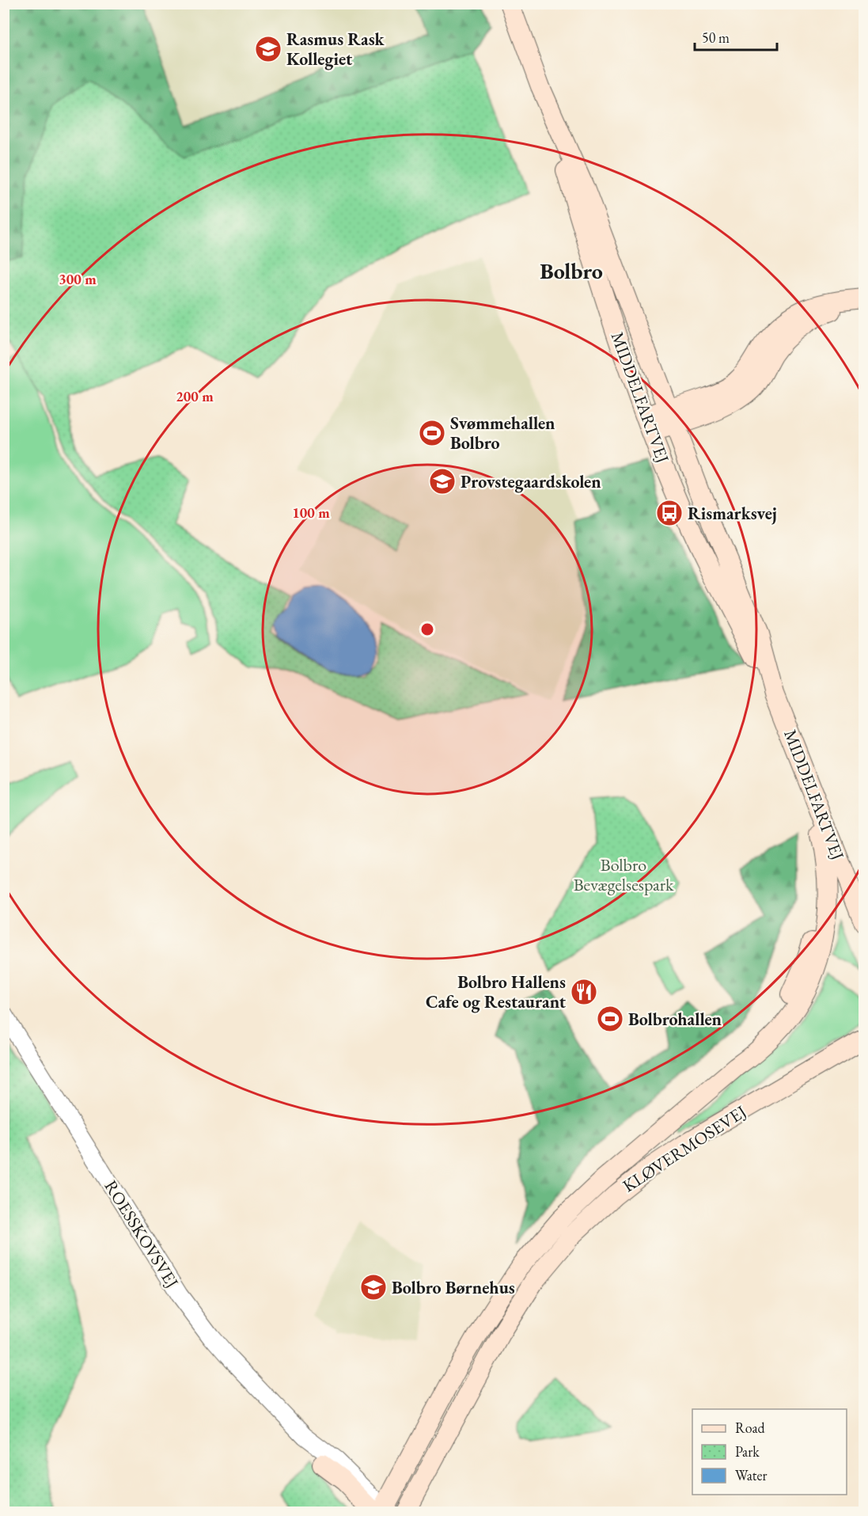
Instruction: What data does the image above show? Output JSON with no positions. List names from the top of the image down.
{
  "streets": {
    "main road": ["MIDDELFARTVEJ", "KLØVERMOSEVEJ"],
    "street": ["ROESSKOVSVEJ"]
  },
  "crossings": [
    ["MIDDELFARTVEJ", "KLØVERMOSEVEJ"],
    ["KLØVERMOSEVEJ", "ROESSKOVSVEJ"]
  ],
  "districts": ["Bolbro"],
  "parks": ["Bolbro Bevægelsespark"],
  "places": {
    "school or university": ["Rasmus Rask Kollegiet", "Provstegaardskolen", "Bolbro Børnehus"],
    "sports": ["Svømmehallen Bolbro", "Bolbrohallen"],
    "bus stop": ["Rismarksvej"],
    "restaurant": ["Bolbro Hallens Cafe og Restaurant"]
  },
  "legend": ["Road", "Park", "Water"],
  "scale_bar": "50 m",
  "rings": ["300 m", "200 m", "100 m"]
}
